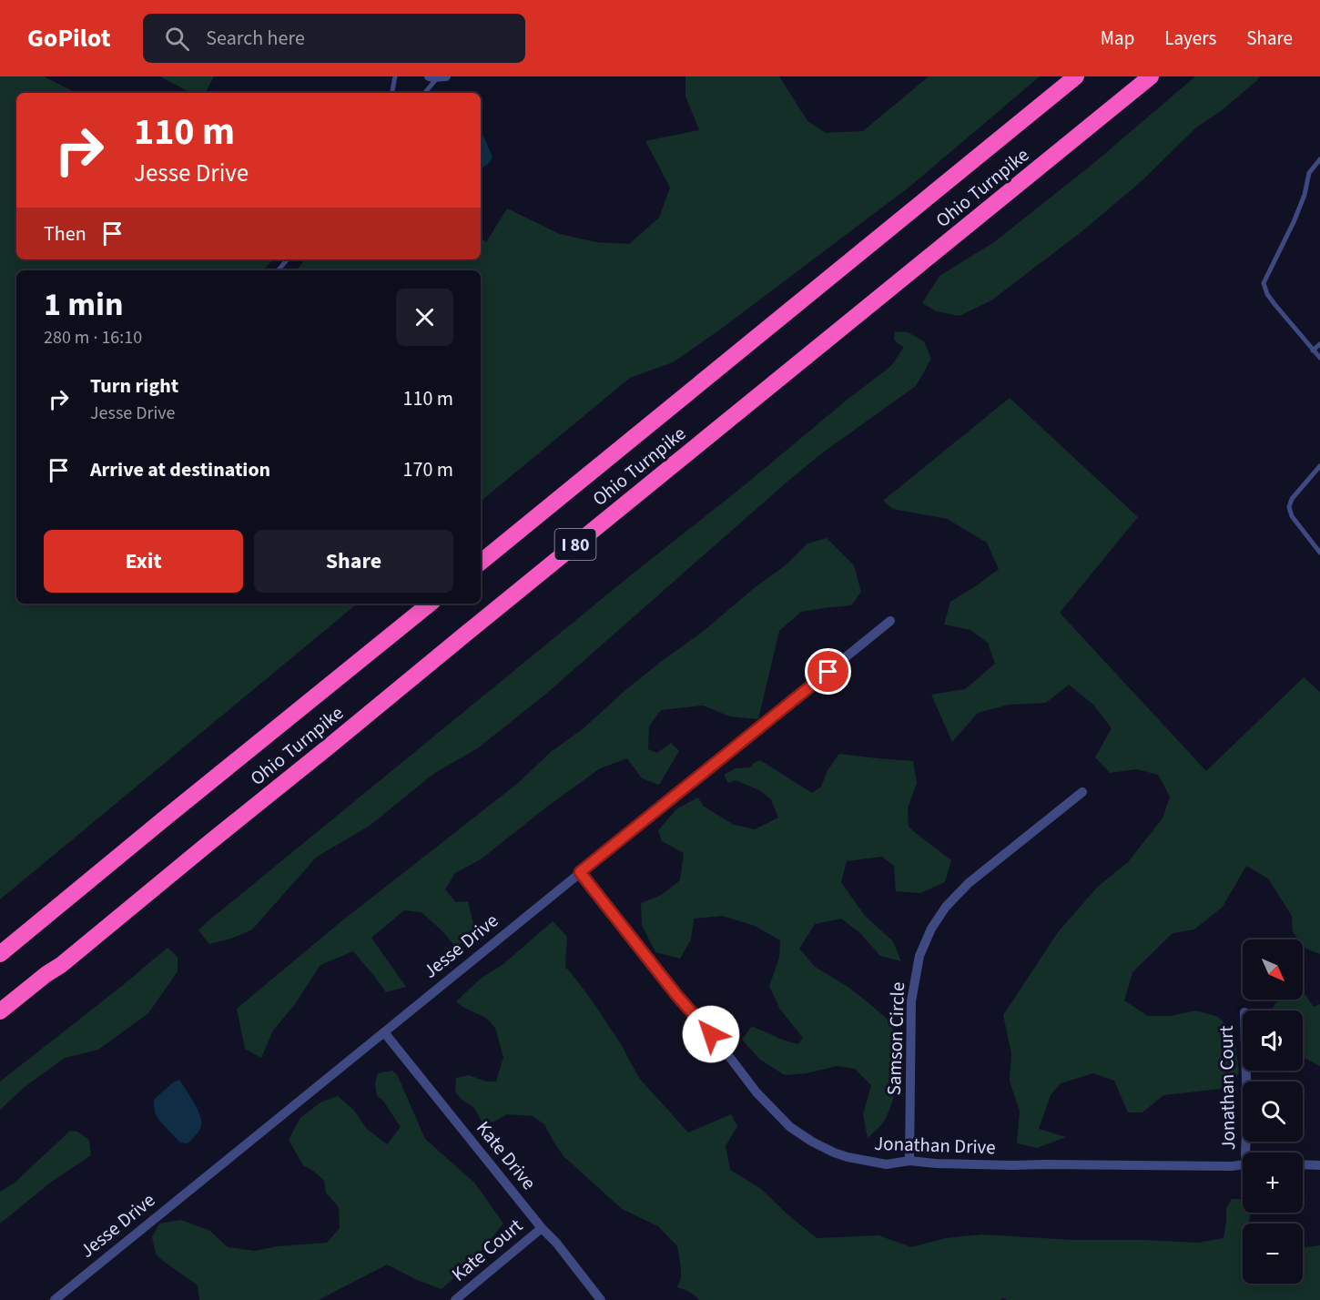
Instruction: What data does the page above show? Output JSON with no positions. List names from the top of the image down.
{
  "streets": {
    "highway": ["Ohio Turnpike", "I 80"],
    "street": [
      "Jesse Drive",
      "Samson Circle",
      "Jonathan Court",
      "Jonathan Drive",
      "Kate Drive",
      "Kate Court"
    ]
  },
  "crossings": [
    ["Jesse Drive", "Jonathan Drive"],
    ["Jesse Drive", "Kate Drive"],
    ["Samson Circle", "Jonathan Drive"],
    ["Kate Drive", "Kate Court"]
  ],
  "north": "bottom right",
  "page": {
    "header": "GoPilot",
    "search": "Search here",
    "nav": ["Map", "Layers", "Share"],
    "turn": ["110 m", "Jesse Drive"],
    "then": "Then",
    "heading": ["1 min", "280 m · 16:10"],
    "list": [
      {
        "name": "Turn right",
        "note": "Jesse Drive",
        "value": "110 m"
      },
      {
        "name": "Arrive at destination",
        "value": "170 m"
      }
    ],
    "buttons": ["Exit", "Share"],
    "map_buttons": ["+", "−"]
  }
}
